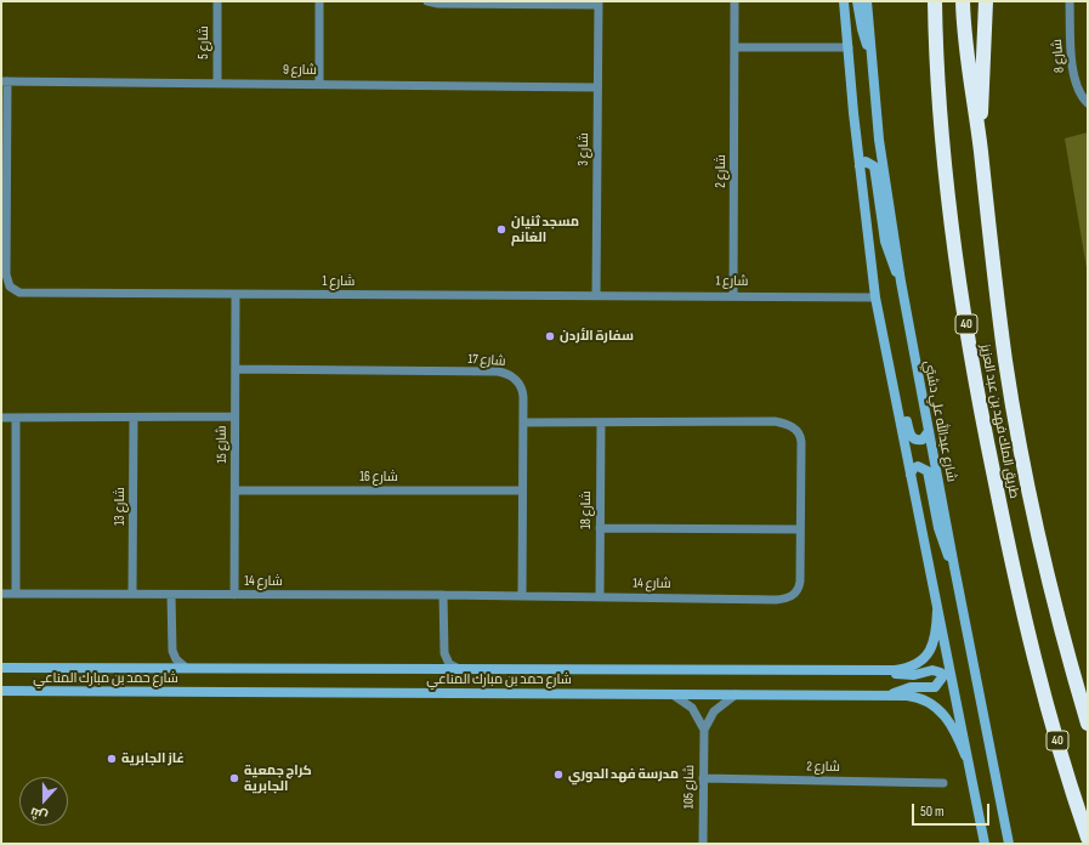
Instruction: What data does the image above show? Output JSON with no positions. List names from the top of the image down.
{
  "streets": {
    "highway": ["40", "طريق الملك فهد بن عبد العزيز"],
    "main road": ["شارع عبدالله علي دشتي", "شارع حمد بن مبارك المناعي"],
    "street": [
      "شارع 5",
      "شارع 8",
      "شارع 9",
      "شارع 3",
      "شارع 2",
      "شارع 1",
      "شارع 17",
      "شارع 15",
      "شارع 16",
      "شارع 13",
      "شارع 18",
      "شارع 14",
      "شارع 105"
    ]
  },
  "crossings": [
    ["شارع 5", "شارع 9"],
    ["شارع 9", "شارع 3"],
    ["شارع 9", "شارع 1"],
    ["شارع 3", "شارع 1"],
    ["شارع 2", "شارع 1"],
    ["شارع 2", "شارع 105"],
    ["شارع 1", "شارع 15"],
    ["شارع 17", "شارع 15"],
    ["شارع 17", "شارع 16"],
    ["شارع 17", "شارع 14"],
    ["شارع 15", "شارع 16"],
    ["شارع 15", "شارع 14"],
    ["شارع 13", "شارع 14"],
    ["شارع 18", "شارع 14"]
  ],
  "places": [
    "مسجد ثنيان الغانم",
    "سفارة الأردن",
    "غاز الجابرية",
    "مدرسة فهد الدوري",
    "كراج جمعية الجابرية"
  ],
  "scale_bar": "50 m",
  "north": "bottom"
}
